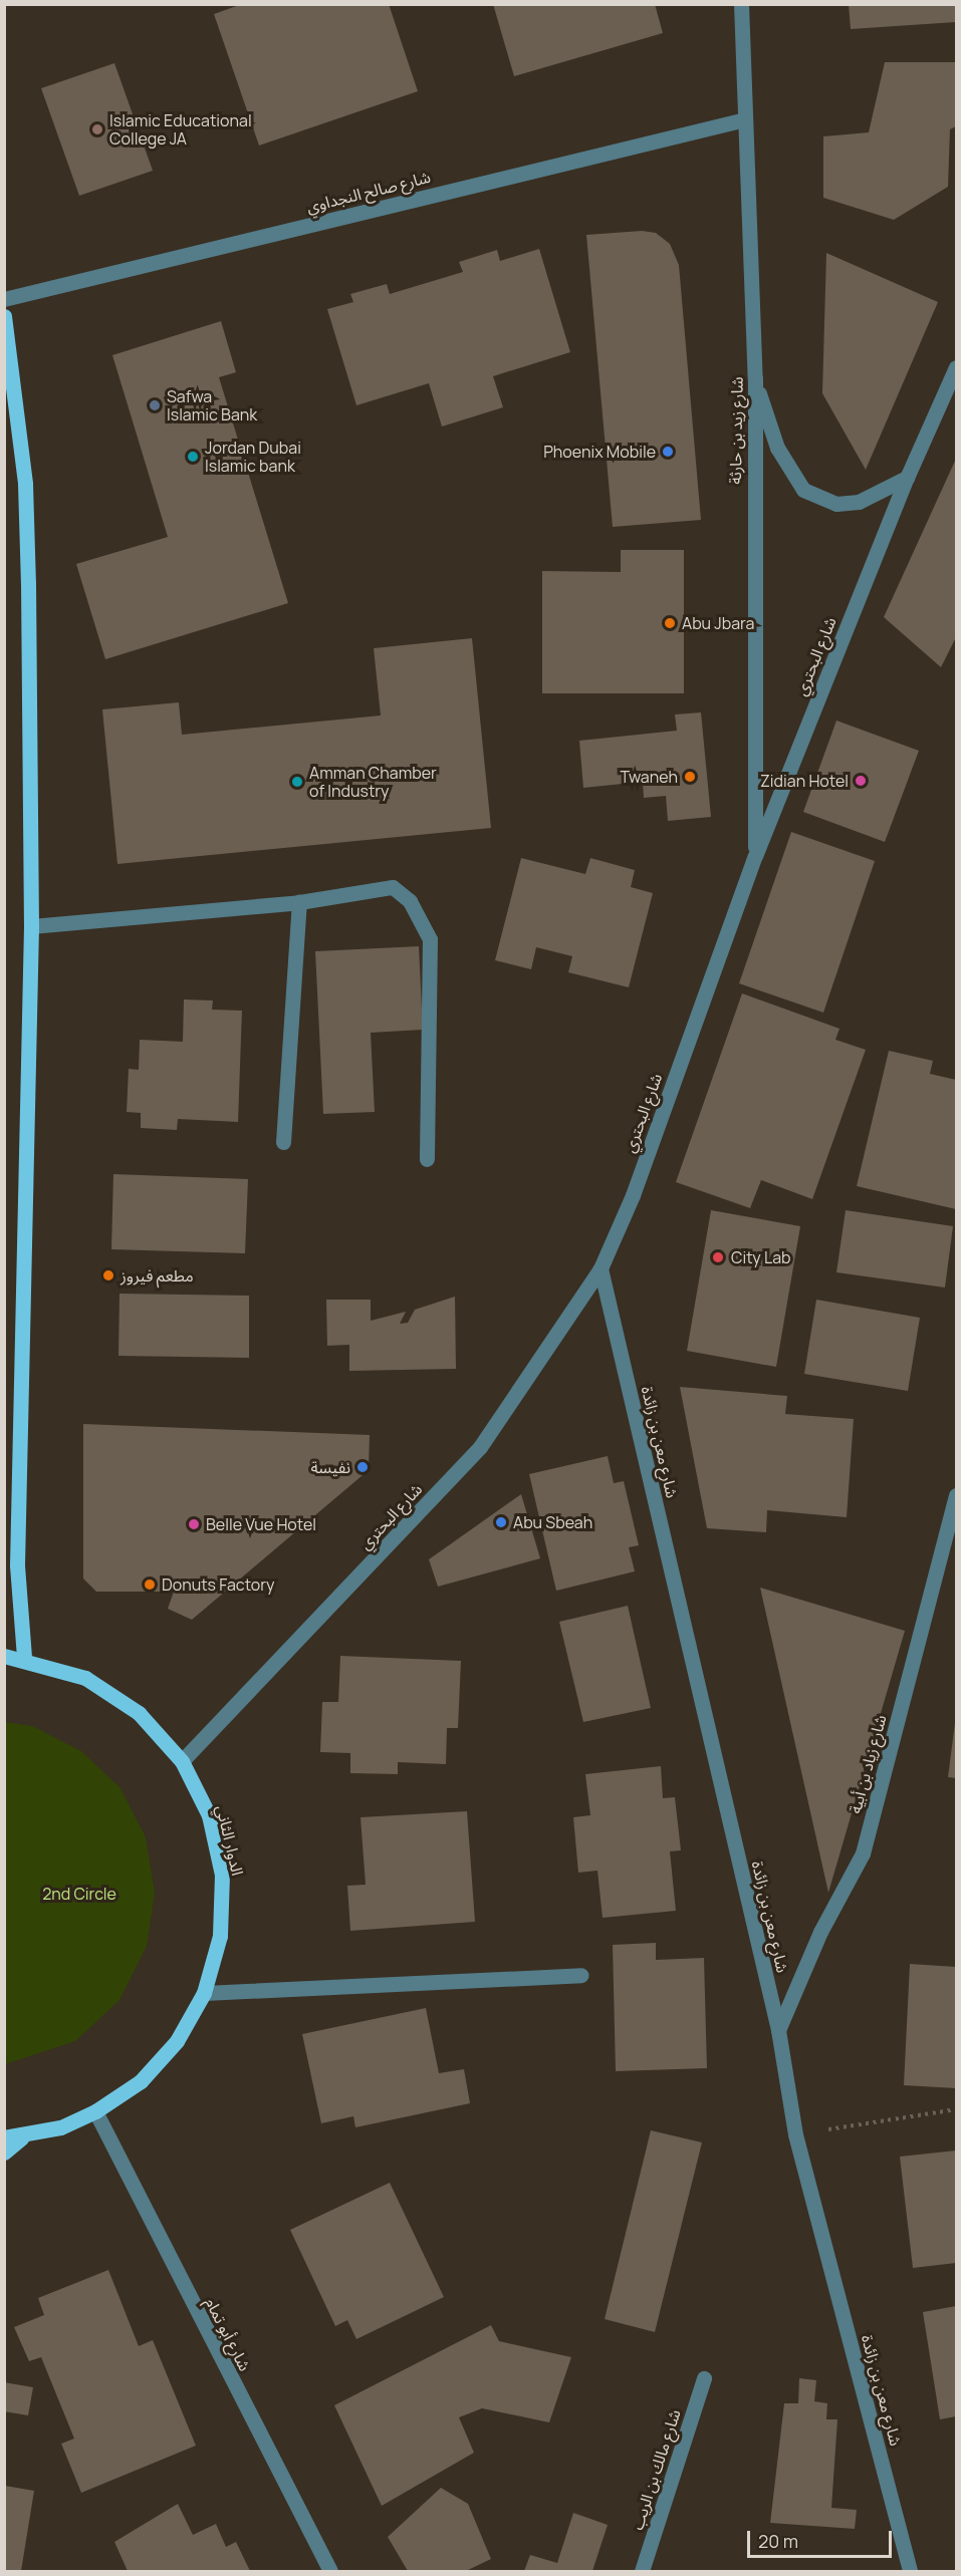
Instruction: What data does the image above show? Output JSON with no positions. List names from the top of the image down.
{
  "streets": {
    "main road": ["الدوار الثاني"],
    "street": [
      "شارع صالح النجداوي",
      "شارع زيد بن حارثة",
      "شارع البحتري",
      "شارع معن بن زائدة",
      "شارع زياد بن أبية",
      "شارع أبو تمام",
      "شارع مالك بن الريب"
    ]
  },
  "crossings": [
    ["شارع صالح النجداوي", "شارع زيد بن حارثة"],
    ["شارع زيد بن حارثة", "شارع البحتري"],
    ["شارع البحتري", "شارع معن بن زائدة"],
    ["شارع البحتري", "الدوار الثاني"],
    ["شارع معن بن زائدة", "شارع زياد بن أبية"],
    ["الدوار الثاني", "شارع أبو تمام"]
  ],
  "parks": ["2nd Circle"],
  "places": [
    "Islamic Educational College JA",
    "Safwa Islamic Bank",
    "Phoenix Mobile",
    "Jordan Dubai Islamic bank",
    "Abu Jbara",
    "Twaneh",
    "Zidian Hotel",
    "Amman Chamber of Industry",
    "City Lab",
    "مطعم فيروز",
    "نفيسة",
    "Abu Sbeah",
    "Belle Vue Hotel",
    "Donuts Factory"
  ],
  "scale_bar": "20 m"
}
